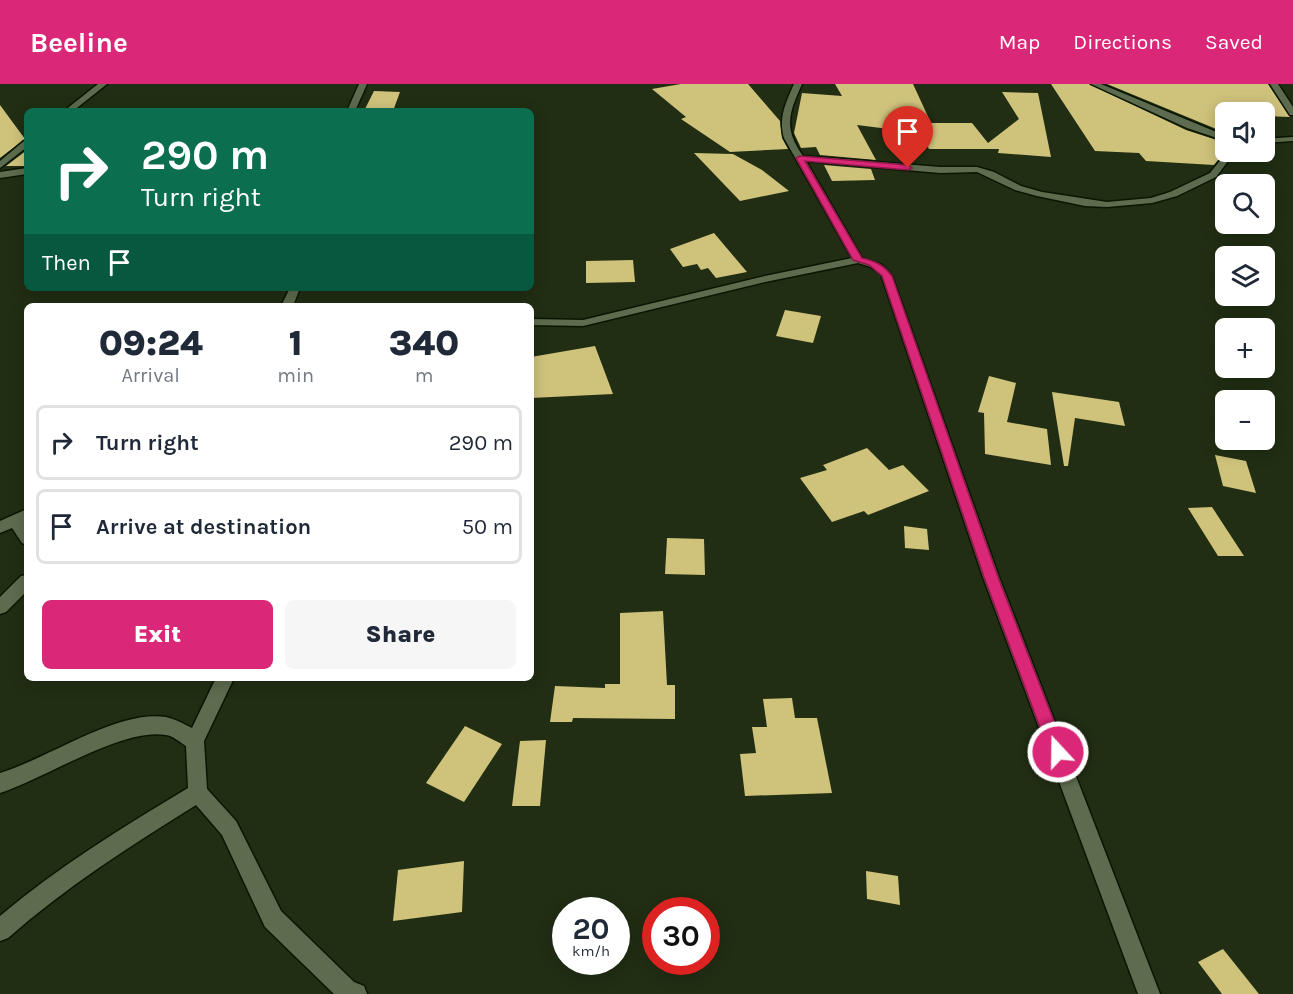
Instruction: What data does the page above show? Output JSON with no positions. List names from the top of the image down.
{
  "page": {
    "header": "Beeline",
    "nav": ["Map", "Directions", "Saved"],
    "map_buttons": ["+", "−"],
    "turn": ["290 m", "Turn right"],
    "then": "Then",
    "eta": [
      "09:24",
      "Arrival",
      "1",
      "min",
      "340",
      "m"
    ],
    "list": [
      {
        "name": "Turn right",
        "value": "290 m"
      },
      {
        "name": "Arrive at destination",
        "value": "50 m"
      }
    ],
    "buttons": ["Exit", "Share"],
    "speed": "20 km/h",
    "limit": "30"
  }
}
